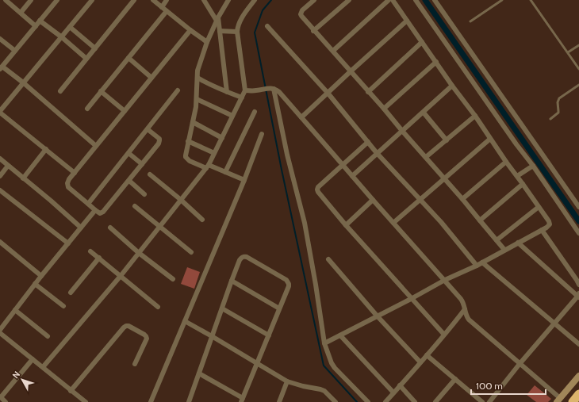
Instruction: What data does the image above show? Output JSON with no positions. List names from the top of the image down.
{
  "scale_bar": "100 m",
  "north": "top left"
}
